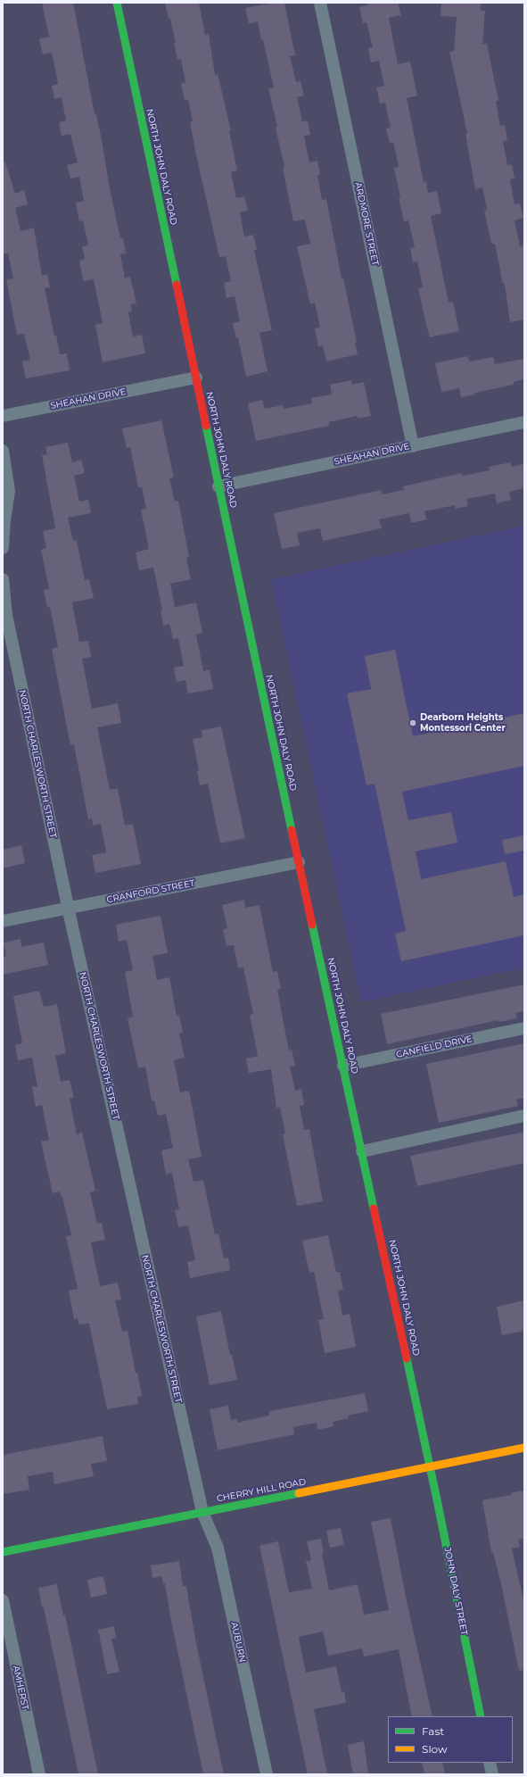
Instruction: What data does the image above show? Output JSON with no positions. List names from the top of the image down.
{
  "streets": {
    "street": [
      "NORTH JOHN DALY ROAD",
      "ARDMORE STREET",
      "SHEAHAN DRIVE",
      "NORTH CHARLESWORTH STREET",
      "CRANFORD STREET",
      "CANFIELD DRIVE",
      "CHERRY HILL ROAD",
      "JOHN DALY STREET",
      "AUBURN",
      "AMHERST"
    ]
  },
  "crossings": [
    ["NORTH JOHN DALY ROAD", "SHEAHAN DRIVE"],
    ["NORTH JOHN DALY ROAD", "CRANFORD STREET"],
    ["NORTH JOHN DALY ROAD", "CANFIELD DRIVE"],
    ["NORTH JOHN DALY ROAD", "CHERRY HILL ROAD"],
    ["NORTH JOHN DALY ROAD", "JOHN DALY STREET"],
    ["ARDMORE STREET", "SHEAHAN DRIVE"],
    ["NORTH CHARLESWORTH STREET", "CRANFORD STREET"],
    ["NORTH CHARLESWORTH STREET", "CHERRY HILL ROAD"],
    ["NORTH CHARLESWORTH STREET", "AUBURN"],
    ["CHERRY HILL ROAD", "JOHN DALY STREET"],
    ["CHERRY HILL ROAD", "AUBURN"]
  ],
  "places": ["Dearborn Heights Montessori Center"],
  "legend": ["Fast", "Slow"]
}
